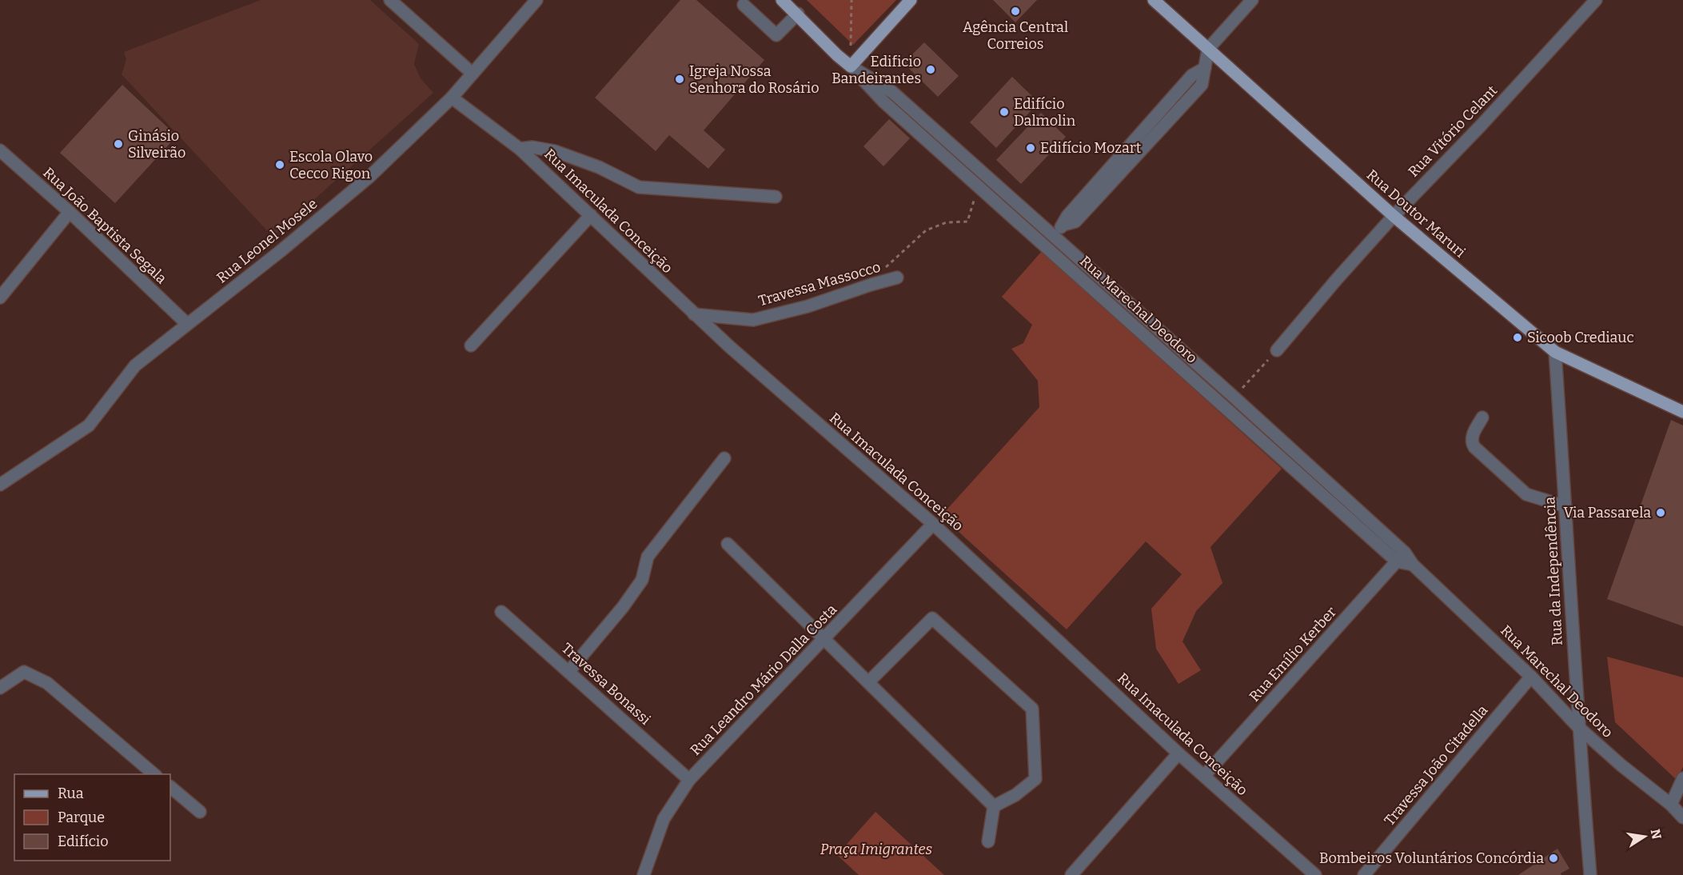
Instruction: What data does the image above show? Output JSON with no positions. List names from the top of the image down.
{
  "streets": {
    "main road": ["Rua Doutor Maruri", "Rua Marechal Deodoro"],
    "street": [
      "Rua Vitório Celant",
      "Rua Imaculada Conceição",
      "Rua João Baptista Segala",
      "Rua Leonel Mosele",
      "Travessa Massocco",
      "Rua da Independência",
      "Rua Emílio Kerber",
      "Rua Leandro Mário Dalla Costa",
      "Travessa Bonassi",
      "Travessa João Citadella"
    ]
  },
  "crossings": [
    ["Rua Vitório Celant", "Rua Doutor Maruri"],
    ["Rua Imaculada Conceição", "Rua Leonel Mosele"],
    ["Rua Imaculada Conceição", "Travessa Massocco"],
    ["Rua Imaculada Conceição", "Rua Emílio Kerber"],
    ["Rua Imaculada Conceição", "Rua Leandro Mário Dalla Costa"],
    ["Rua Doutor Maruri", "Rua da Independência"],
    ["Rua João Baptista Segala", "Rua Leonel Mosele"],
    ["Rua Marechal Deodoro", "Rua da Independência"],
    ["Rua Marechal Deodoro", "Rua Emílio Kerber"],
    ["Rua Marechal Deodoro", "Travessa João Citadella"],
    ["Rua Leandro Mário Dalla Costa", "Travessa Bonassi"]
  ],
  "parks": ["Praça Imigrantes"],
  "places": [
    "Agência Central Correios",
    "Edificio Bandeirantes",
    "Igreja Nossa Senhora do Rosário",
    "Edifício Dalmolin",
    "Ginásio Silveirão",
    "Edifício Mozart",
    "Escola Olavo Cecco Rigon",
    "Sicoob Crediauc",
    "Via Passarela",
    "Bombeiros Voluntários Concórdia"
  ],
  "legend": ["Rua", "Parque", "Edifício"],
  "north": "right"
}
